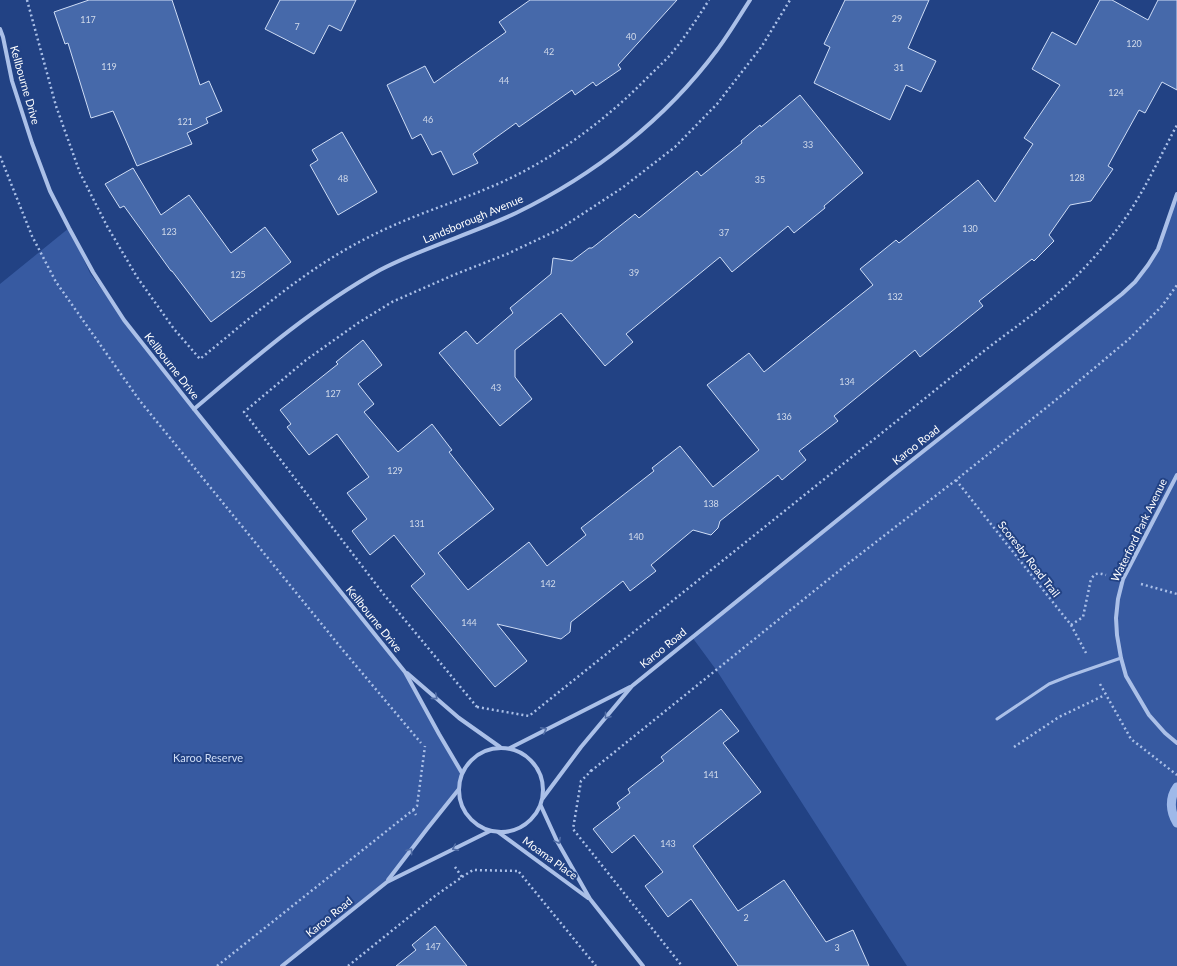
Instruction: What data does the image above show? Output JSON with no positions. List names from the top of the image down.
{
  "streets": {
    "street": [
      "Kellbourne Drive",
      "Landsborough Avenue",
      "Karoo Road",
      "Waterford Park Avenue",
      "Moama Place"
    ],
    "path": ["Scoresby Road Trail"]
  },
  "crossings": [
    ["Kellbourne Drive", "Landsborough Avenue"],
    ["Kellbourne Drive", "Karoo Road"],
    ["Kellbourne Drive", "Moama Place"],
    ["Karoo Road", "Moama Place"]
  ],
  "parks": ["Karoo Reserve"],
  "house_numbers": [
    "29",
    "117",
    "7",
    "40",
    "120",
    "42",
    "119",
    "31",
    "44",
    "124",
    "46",
    "121",
    "33",
    "128",
    "48",
    "35",
    "130",
    "123",
    "37",
    "39",
    "125",
    "132",
    "134",
    "43",
    "127",
    "136",
    "129",
    "138",
    "131",
    "140",
    "142",
    "144",
    "141",
    "143",
    "2",
    "147",
    "3"
  ]
}
